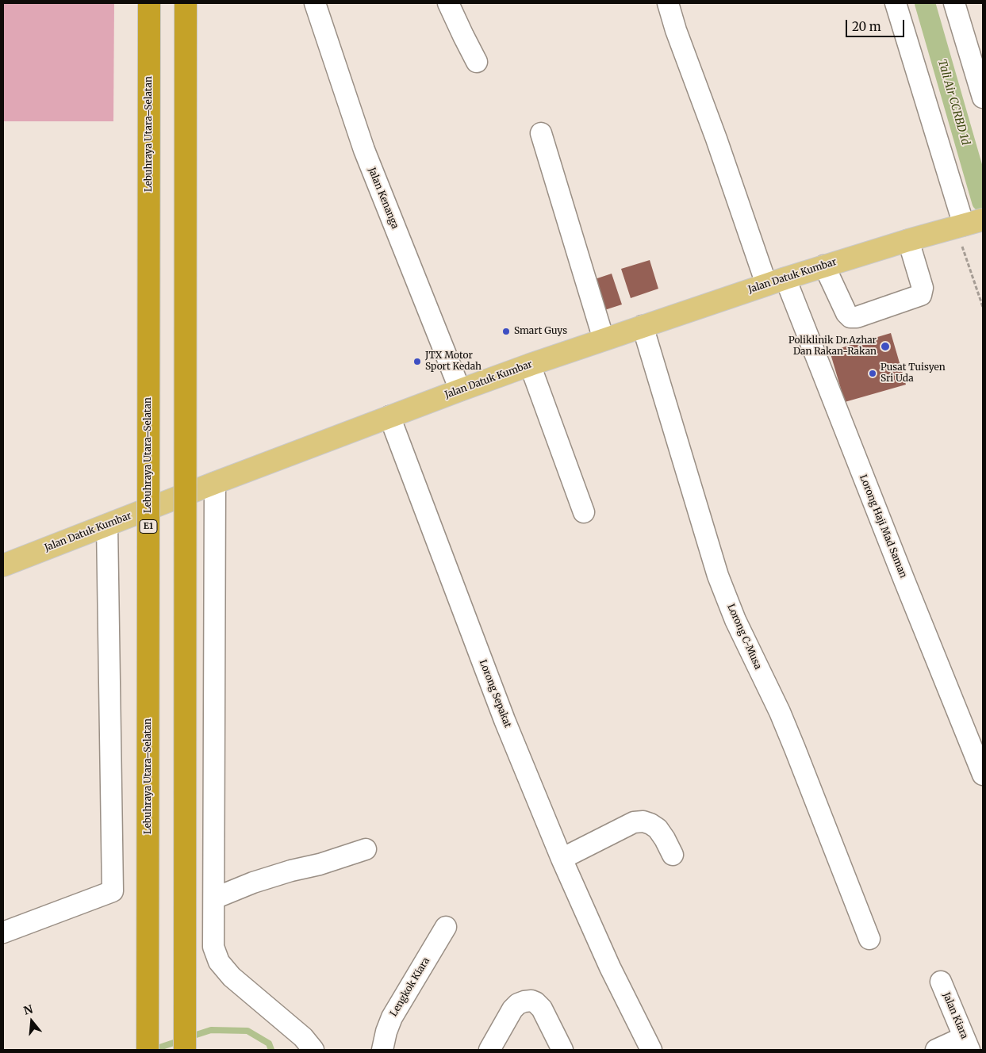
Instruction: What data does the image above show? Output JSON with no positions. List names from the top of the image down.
{
  "streets": {
    "highway": ["Lebuhraya Utara–Selatan", "E1"],
    "main road": ["Jalan Datuk Kumbar"],
    "street": [
      "Jalan Kenanga",
      "Lorong Haji Mad Saman",
      "Lorong C-Musa",
      "Lorong Sepakat",
      "Lengkok Kiara",
      "Jalan Kiara"
    ]
  },
  "crossings": [
    ["Jalan Kenanga", "Jalan Datuk Kumbar"],
    ["Jalan Datuk Kumbar", "Lorong Haji Mad Saman"],
    ["Jalan Datuk Kumbar", "Lorong C-Musa"],
    ["Jalan Datuk Kumbar", "Lorong Sepakat"]
  ],
  "water": ["Tali Air CCRBD 1d"],
  "places": [
    "Smart Guys",
    "Poliklinik Dr.Azhar Dan Rakan-Rakan",
    "JTX Motor Sport Kedah",
    "Pusat Tuisyen Sri Uda"
  ],
  "scale_bar": "20 m",
  "north": "top"
}
